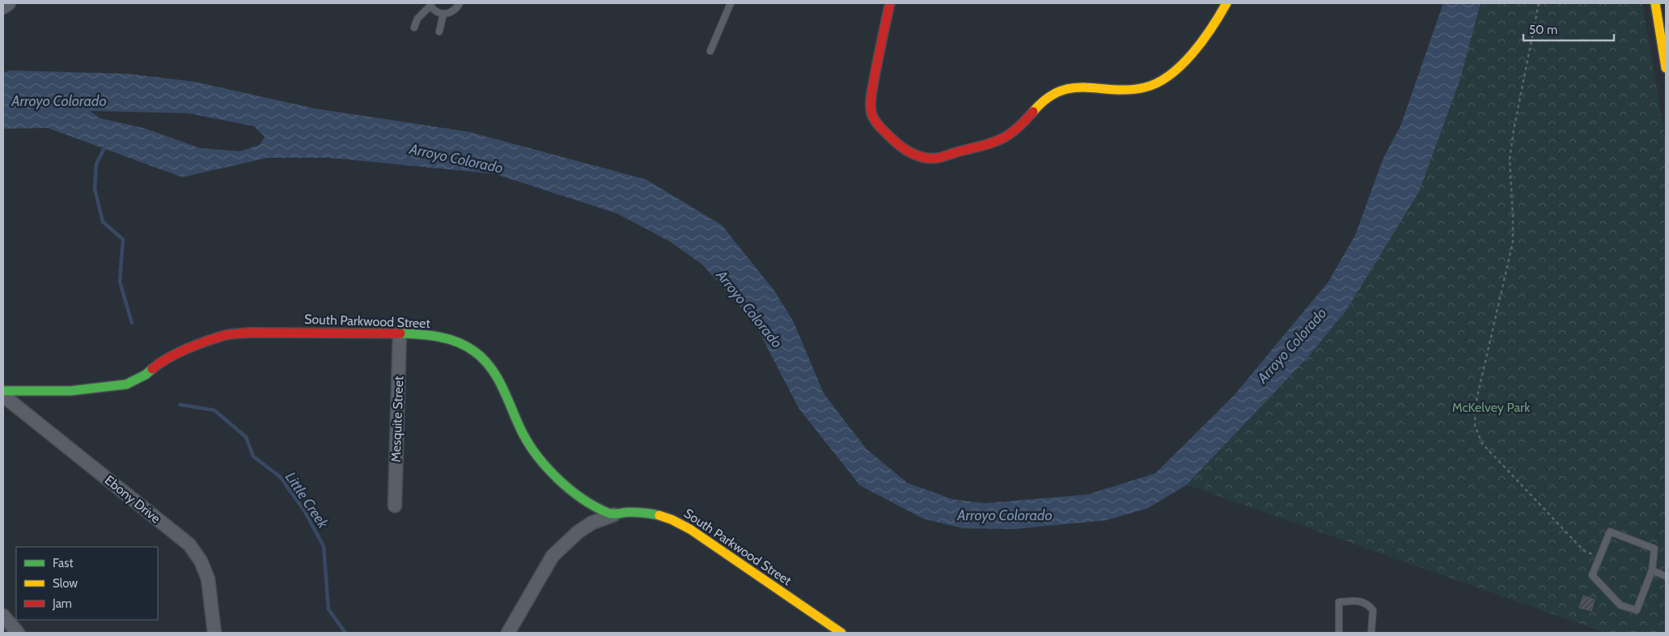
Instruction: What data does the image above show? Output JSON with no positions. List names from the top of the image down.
{
  "streets": {
    "street": ["South Parkwood Street", "Mesquite Street", "Ebony Drive"]
  },
  "crossings": [
    ["South Parkwood Street", "Mesquite Street"]
  ],
  "water": ["Arroyo Colorado", "Little Creek"],
  "parks": ["McKelvey Park"],
  "legend": ["Fast", "Slow", "Jam"],
  "scale_bar": "50 m"
}
